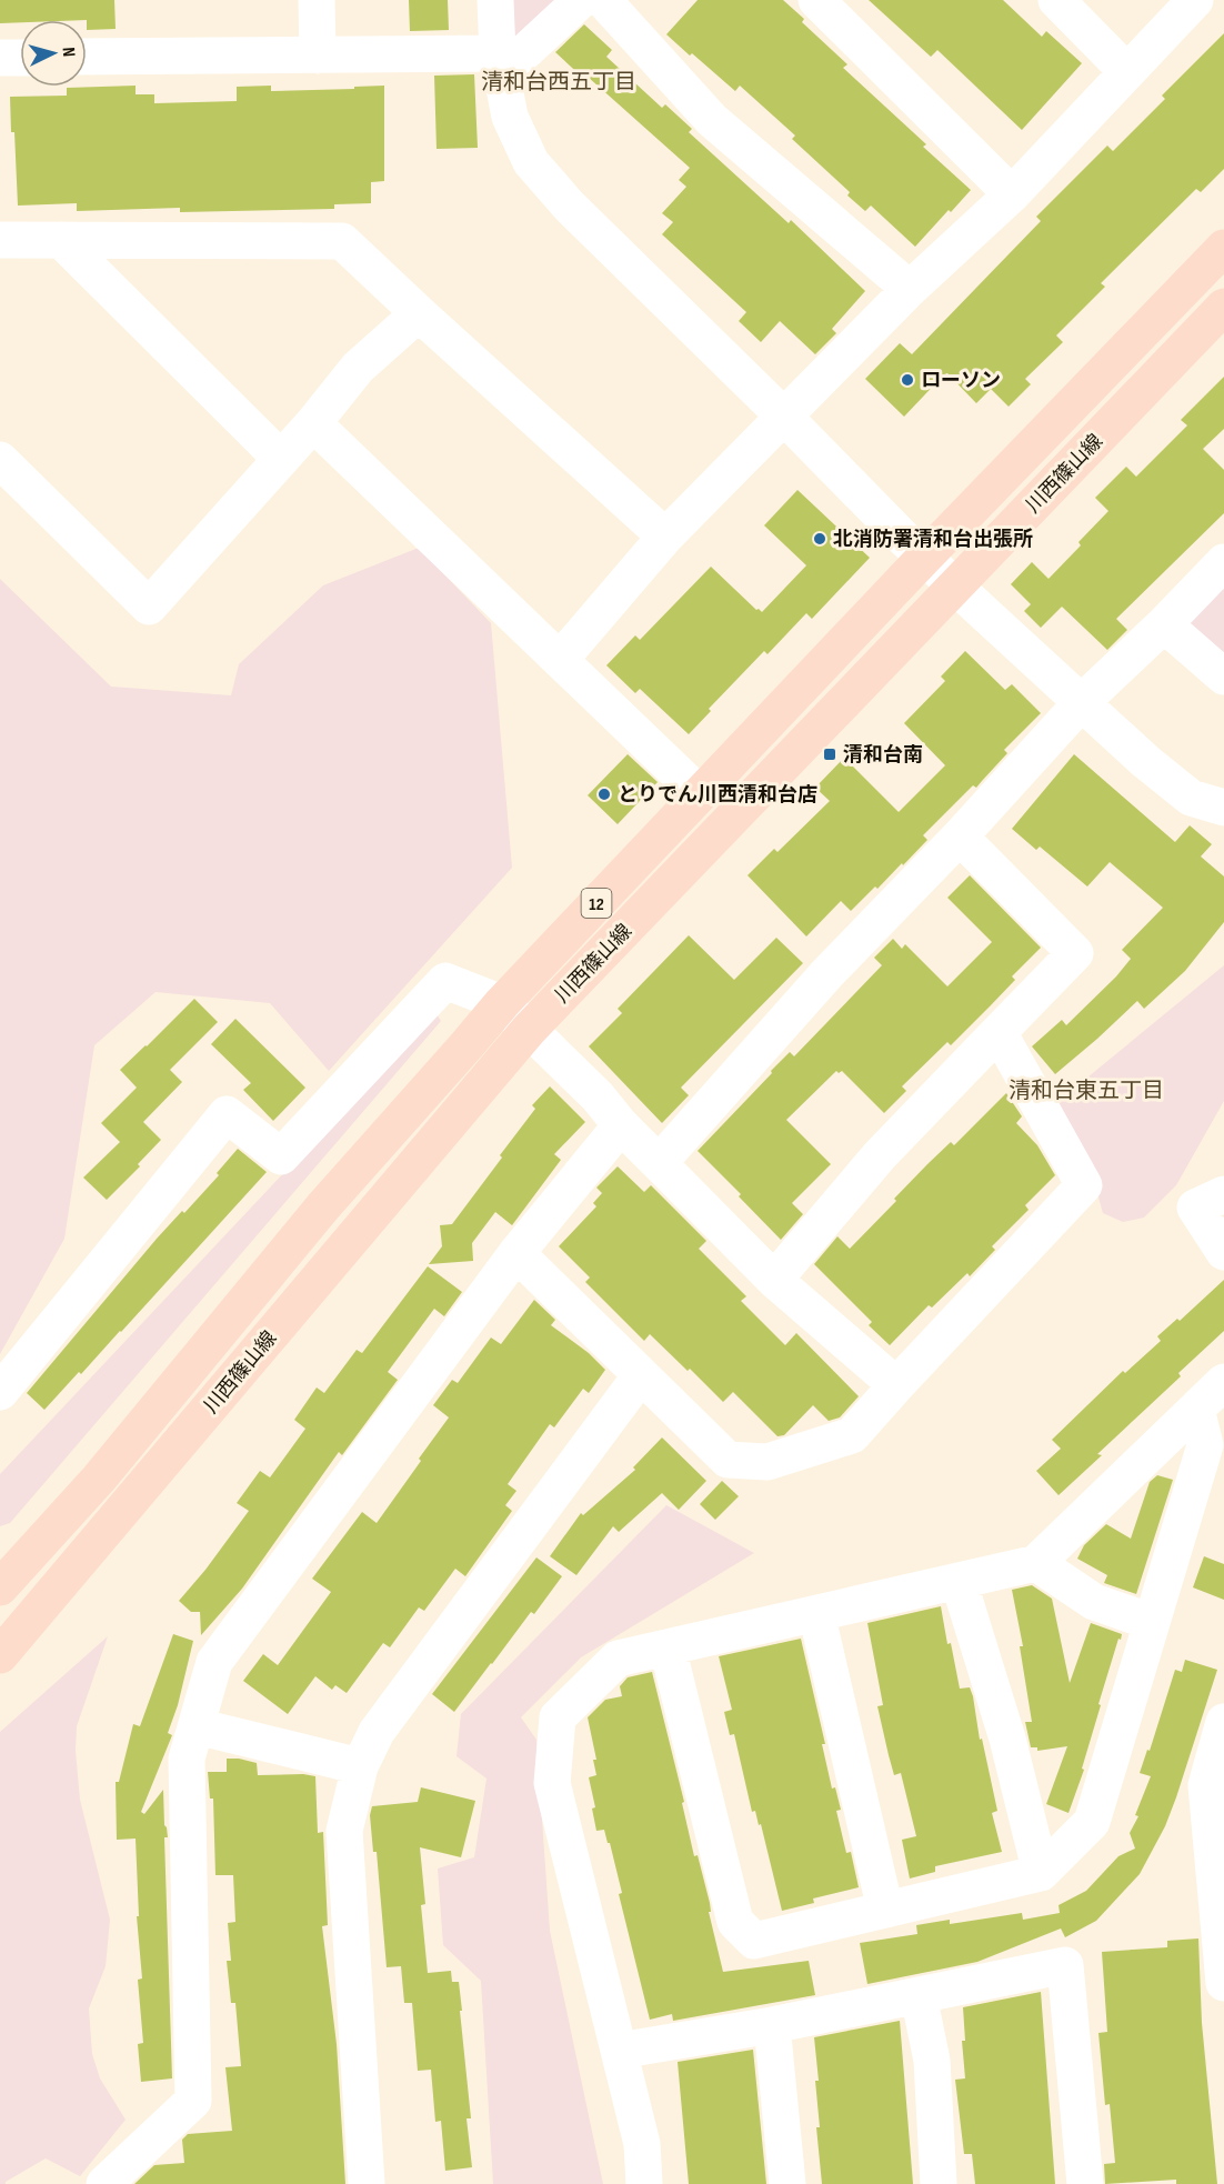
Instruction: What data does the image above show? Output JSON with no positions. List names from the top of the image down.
{
  "streets": {
    "main road": ["川西篠山線", "12"]
  },
  "districts": ["清和台西五丁目", "清和台東五丁目"],
  "places": {
    "other": ["ローソン", "北消防署清和台出張所", "とりでん川西清和台店"],
    "transit": ["清和台南"]
  },
  "north": "right"
}
